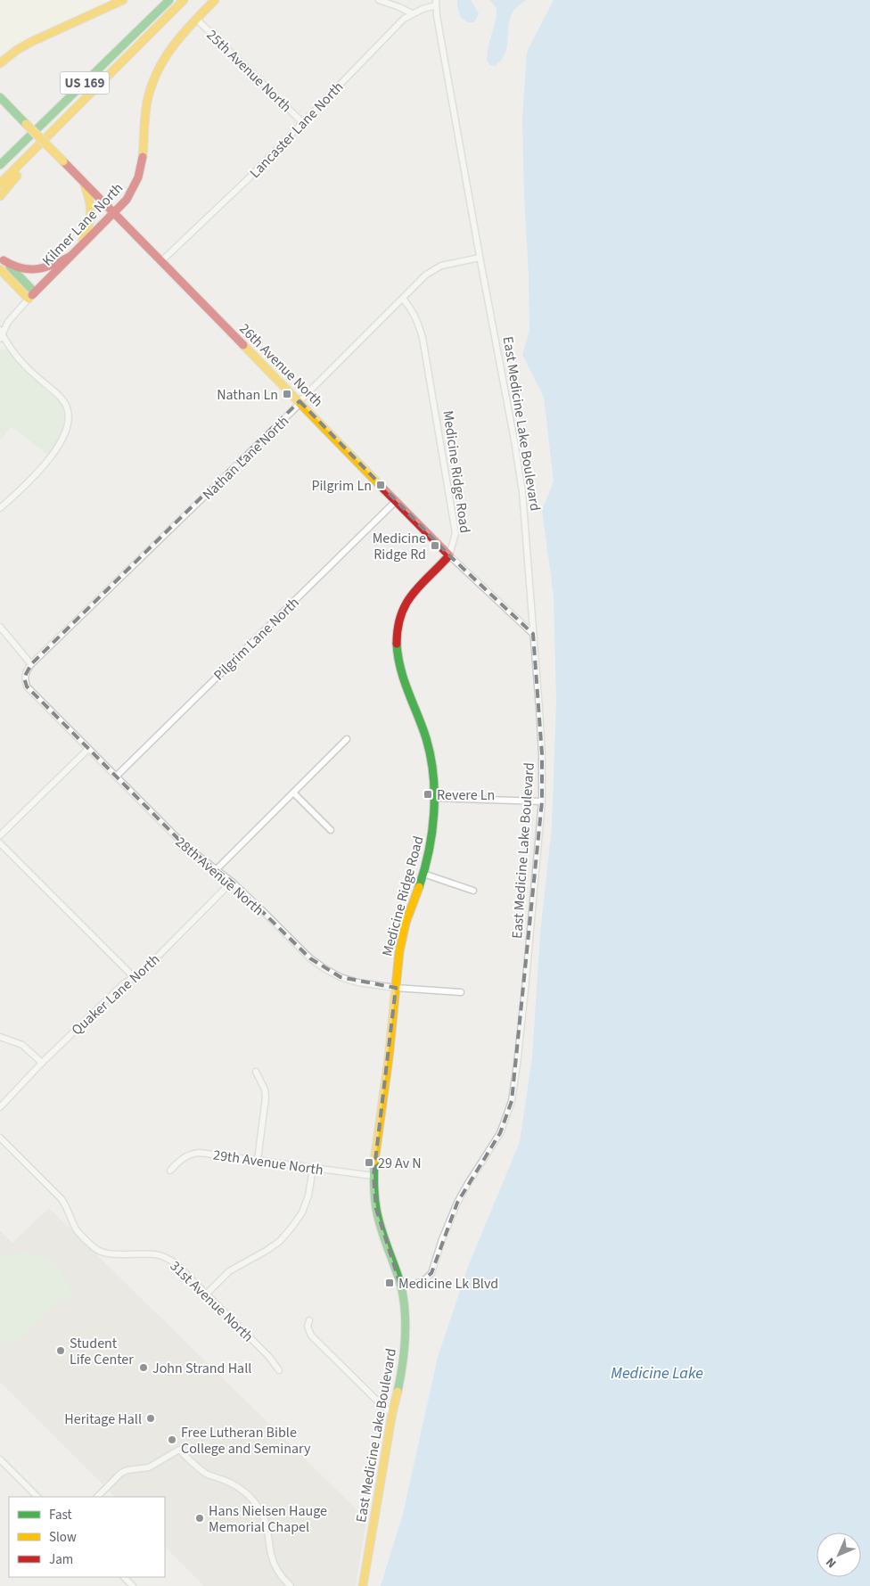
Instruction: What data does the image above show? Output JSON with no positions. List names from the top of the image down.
{
  "streets": {
    "main road": [
      "US 169",
      "Kilmer Lane North",
      "26th Avenue North",
      "East Medicine Lake Boulevard",
      "Medicine Ridge Road"
    ],
    "street": [
      "25th Avenue North",
      "Lancaster Lane North",
      "Nathan Lane North",
      "Pilgrim Lane North",
      "28th Avenue North",
      "Quaker Lane North",
      "29th Avenue North",
      "31st Avenue North"
    ]
  },
  "crossings": [
    ["25th Avenue North", "Lancaster Lane North"],
    ["25th Avenue North", "Kilmer Lane North"],
    ["Lancaster Lane North", "26th Avenue North"],
    ["Lancaster Lane North", "East Medicine Lake Boulevard"],
    ["Kilmer Lane North", "26th Avenue North"],
    ["26th Avenue North", "East Medicine Lake Boulevard"],
    ["26th Avenue North", "Nathan Lane North"],
    ["26th Avenue North", "Medicine Ridge Road"],
    ["26th Avenue North", "Pilgrim Lane North"],
    ["East Medicine Lake Boulevard", "Nathan Lane North"],
    ["East Medicine Lake Boulevard", "Medicine Ridge Road"],
    ["Nathan Lane North", "Medicine Ridge Road"],
    ["Nathan Lane North", "28th Avenue North"],
    ["Medicine Ridge Road", "28th Avenue North"],
    ["Medicine Ridge Road", "29th Avenue North"],
    ["Pilgrim Lane North", "28th Avenue North"],
    ["28th Avenue North", "Quaker Lane North"]
  ],
  "water": ["Medicine Lake"],
  "places": {
    "transit": [
      "Nathan Ln",
      "Pilgrim Ln",
      "Medicine Ridge Rd",
      "Revere Ln",
      "29 Av N",
      "Medicine Lk Blvd"
    ],
    "other": [
      "Student Life Center",
      "John Strand Hall",
      "Heritage Hall",
      "Free Lutheran Bible College and Seminary",
      "Hans Nielsen Hauge Memorial Chapel"
    ]
  },
  "legend": ["Fast", "Slow", "Jam"],
  "north": "bottom left"
}
